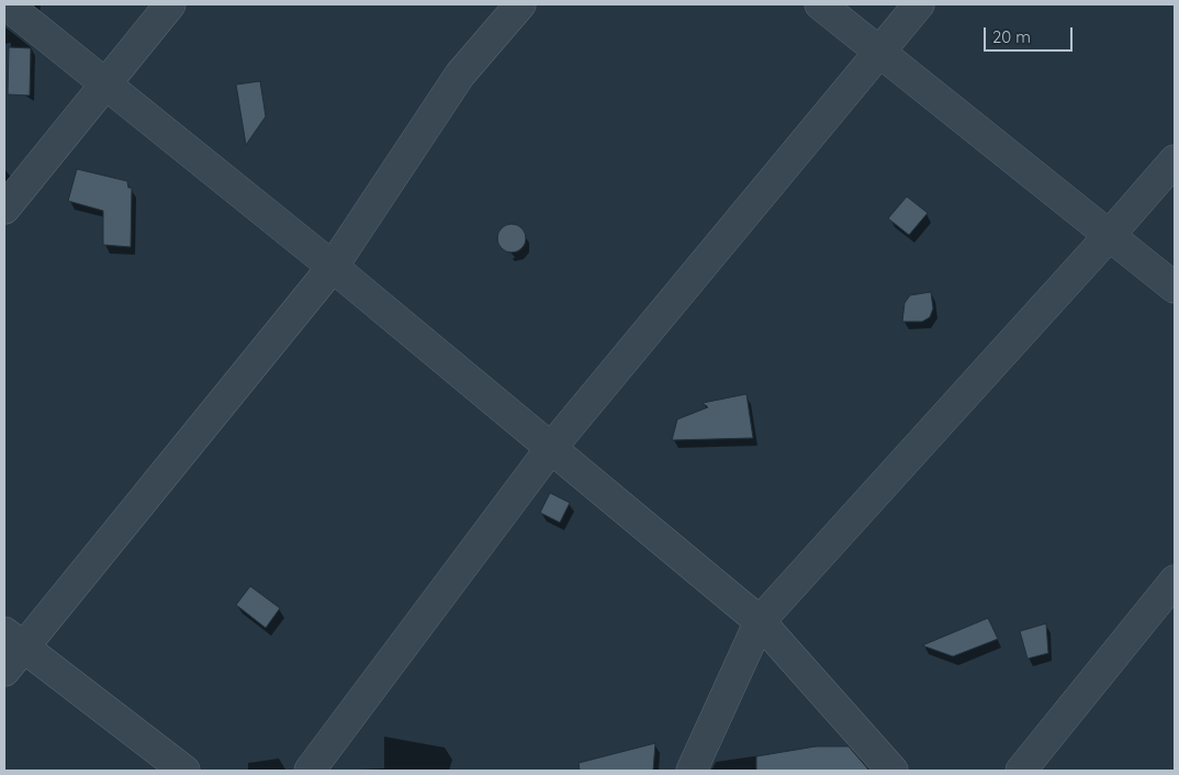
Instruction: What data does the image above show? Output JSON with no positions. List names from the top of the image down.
{
  "scale_bar": "20 m"
}
